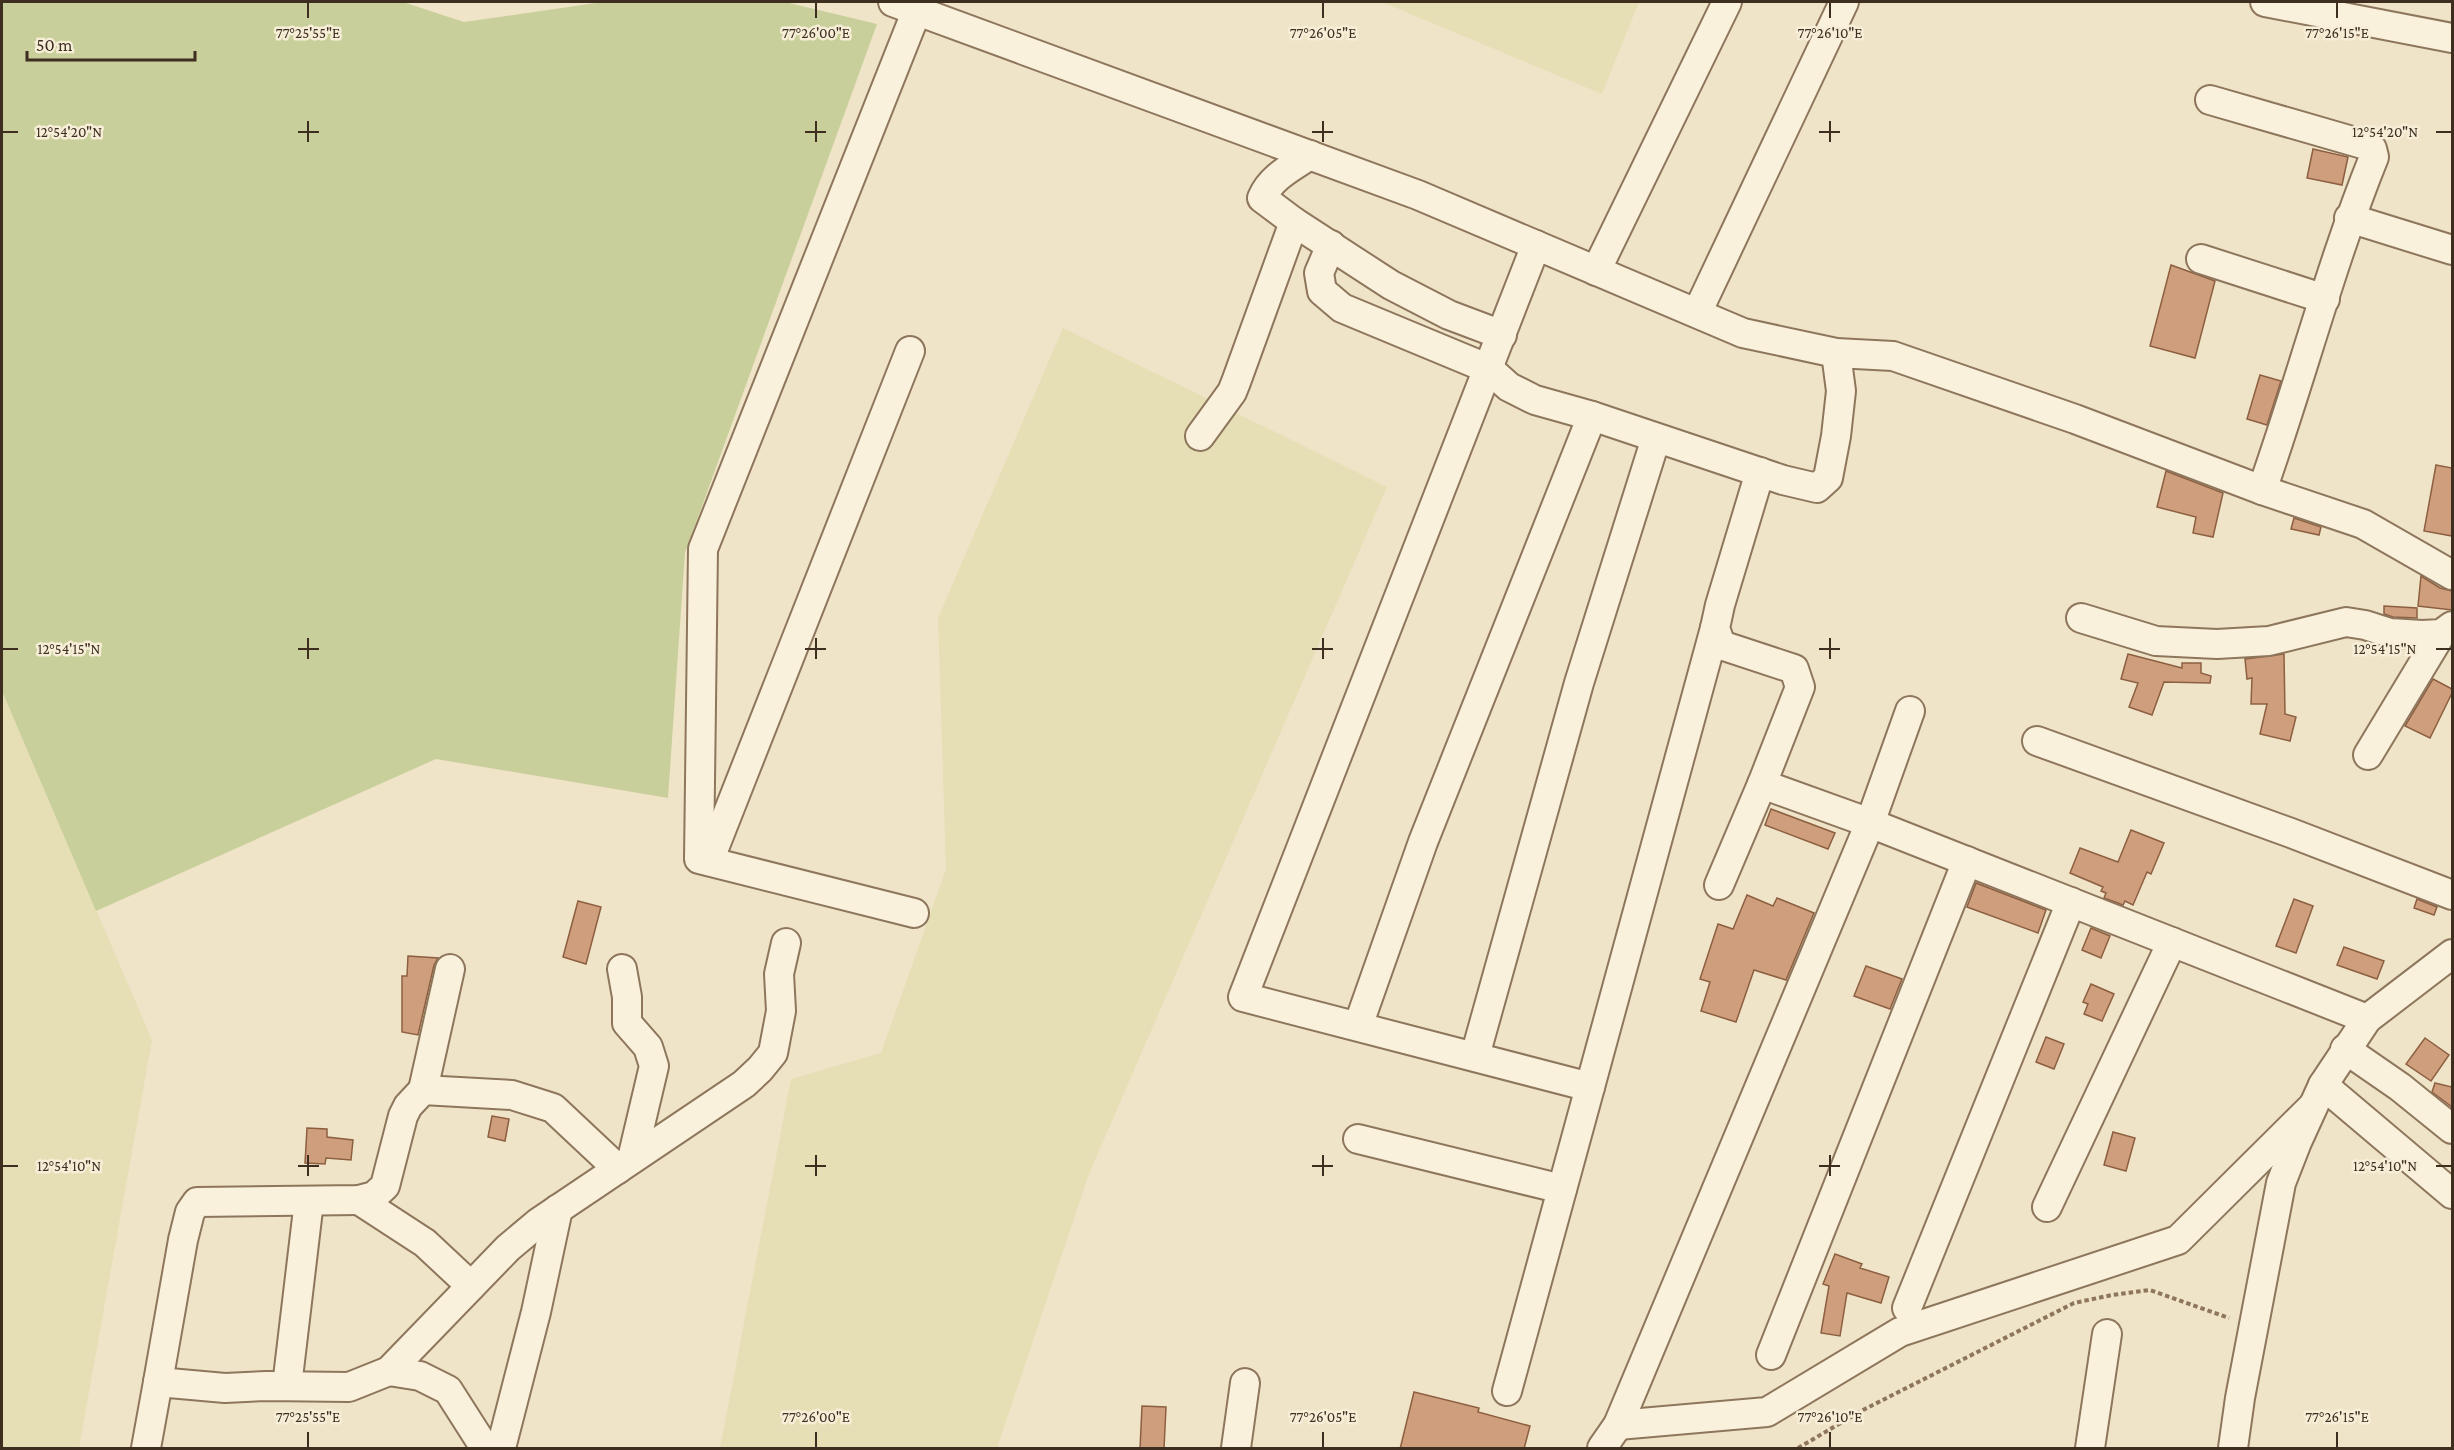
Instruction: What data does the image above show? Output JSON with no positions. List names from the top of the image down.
{
  "scale_bar": "50 m",
  "coordinates": [
    "77°25'55\"E",
    "77°26'00\"E",
    "77°26'05\"E",
    "77°26'10\"E",
    "77°26'15\"E",
    "12°54'20\"N",
    "12°54'15\"N",
    "12°54'10\"N"
  ]
}
